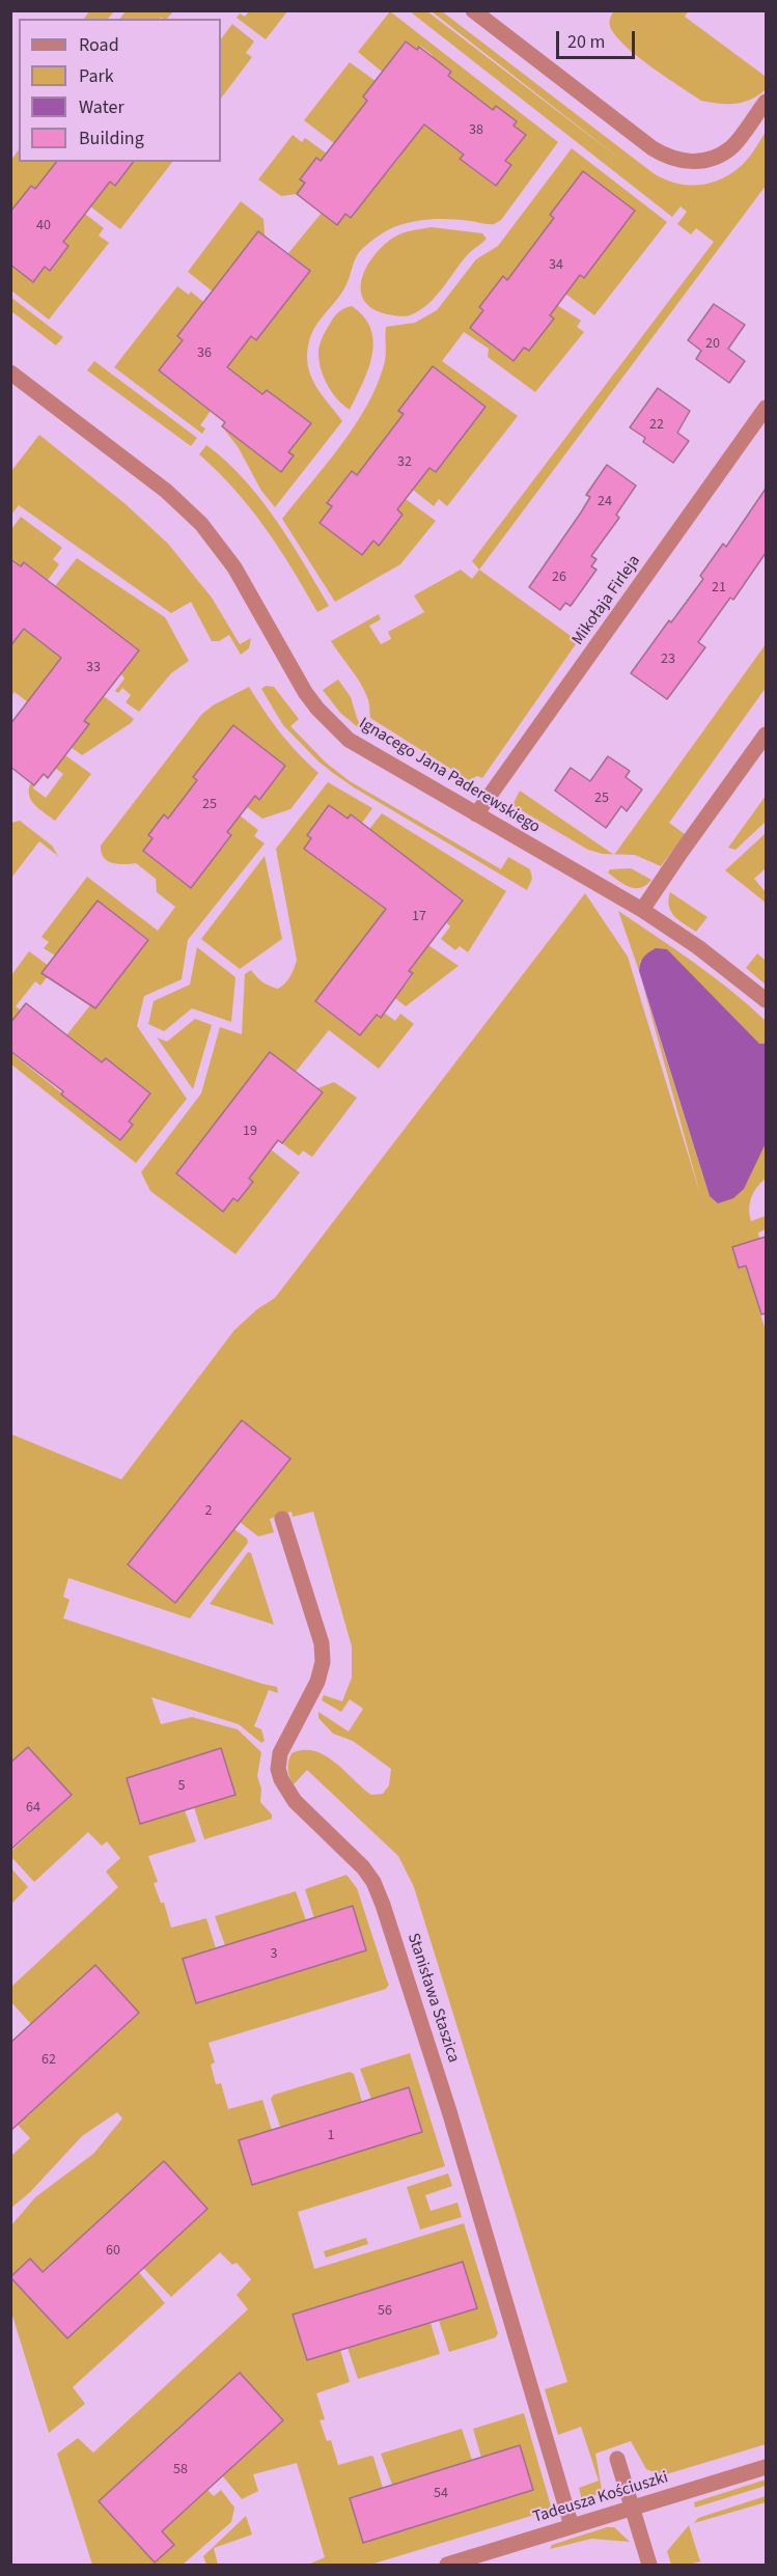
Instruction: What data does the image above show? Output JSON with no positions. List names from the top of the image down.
{
  "streets": {
    "street": [
      "Mikołaja Firleja",
      "Ignacego Jana Paderewskiego",
      "Stanisława Staszica",
      "Tadeusza Kościuszki"
    ]
  },
  "crossings": [
    ["Mikołaja Firleja", "Ignacego Jana Paderewskiego"],
    ["Stanisława Staszica", "Tadeusza Kościuszki"]
  ],
  "house_numbers": [
    "38",
    "40",
    "34",
    "20",
    "36",
    "22",
    "32",
    "24",
    "26",
    "21",
    "23",
    "33",
    "25",
    "25",
    "17",
    "19",
    "2",
    "5",
    "64",
    "3",
    "62",
    "1",
    "60",
    "56",
    "58",
    "54"
  ],
  "legend": [
    "Road",
    "Park",
    "Water",
    "Building"
  ],
  "scale_bar": "20 m"
}
